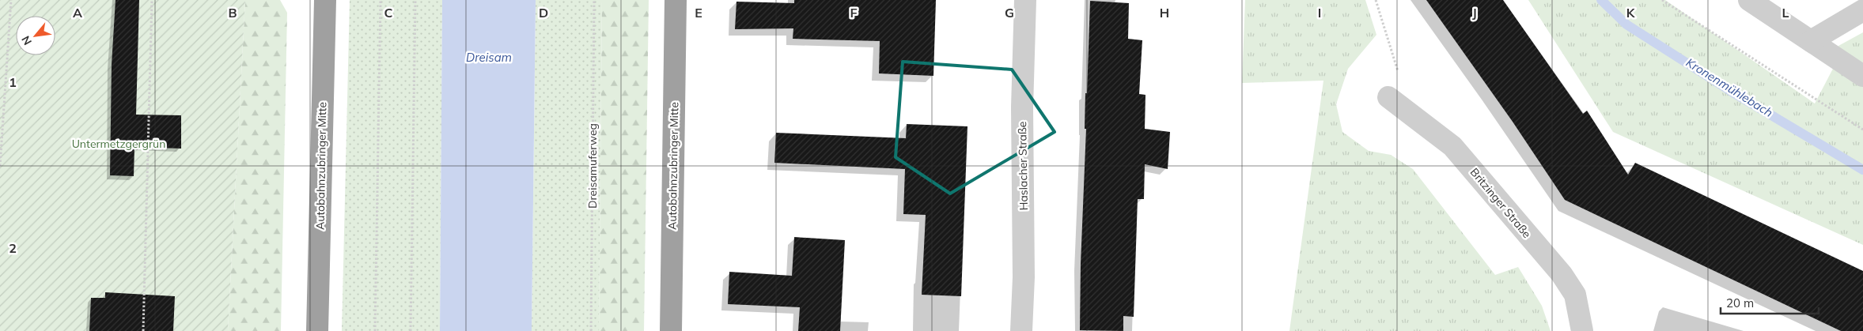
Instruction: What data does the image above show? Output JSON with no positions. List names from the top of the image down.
{
  "streets": {
    "highway": ["Autobahnzubringer Mitte"],
    "street": ["Haslacher Straße", "Britzinger Straße"],
    "path": ["Dreisamuferweg"]
  },
  "water": ["Dreisam", "Kronenmühlebach"],
  "parks": ["Untermetzgergrün"],
  "scale_bar": "20 m",
  "north": "bottom left",
  "grid": {
    "columns": [
      "A",
      "B",
      "C",
      "D",
      "E",
      "F",
      "G",
      "H",
      "I",
      "J",
      "K",
      "L"
    ],
    "rows": ["1", "2"]
  }
}
